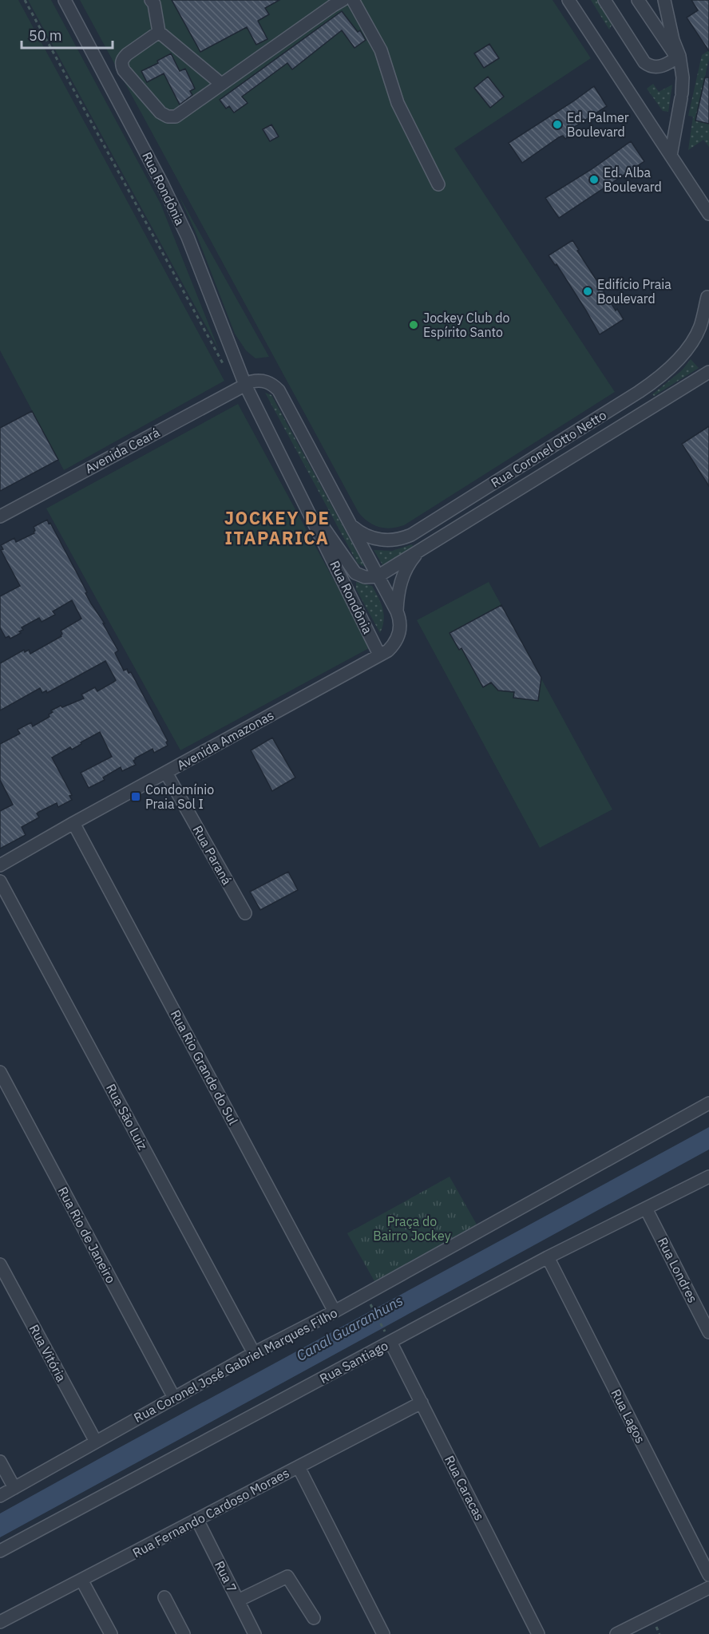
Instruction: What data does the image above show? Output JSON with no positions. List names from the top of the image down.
{
  "streets": {
    "street": [
      "Rua Rondônia",
      "Rua Coronel Otto Netto",
      "Avenida Ceará",
      "Avenida Amazonas",
      "Rua Paraná",
      "Rua Rio Grande do Sul",
      "Rua São Luiz",
      "Rua Rio de Janeiro",
      "Rua Londres",
      "Rua Vitória",
      "Rua Santiago",
      "Rua Coronel José Gabriel Marques Filho",
      "Rua Lagos",
      "Rua Caracas",
      "Rua Fernando Cardoso Moraes",
      "Rua 7"
    ]
  },
  "crossings": [
    ["Rua Rondônia", "Avenida Ceará"],
    ["Rua Rondônia", "Avenida Amazonas"],
    ["Avenida Amazonas", "Rua Paraná"],
    ["Avenida Amazonas", "Rua Rio Grande do Sul"],
    ["Rua Rio Grande do Sul", "Rua Coronel José Gabriel Marques Filho"],
    ["Rua São Luiz", "Rua Coronel José Gabriel Marques Filho"],
    ["Rua Rio de Janeiro", "Rua Coronel José Gabriel Marques Filho"],
    ["Rua Londres", "Rua Santiago"],
    ["Rua Vitória", "Rua Coronel José Gabriel Marques Filho"],
    ["Rua Santiago", "Rua Lagos"],
    ["Rua Santiago", "Rua Caracas"],
    ["Rua Caracas", "Rua Fernando Cardoso Moraes"],
    ["Rua Fernando Cardoso Moraes", "Rua 7"]
  ],
  "districts": ["JOCKEY DE ITAPARICA"],
  "water": ["Canal Guaranhuns"],
  "parks": ["Praça do Bairro Jockey"],
  "places": {
    "other": [
      "Ed. Palmer Boulevard",
      "Ed. Alba Boulevard",
      "Edifício Praia Boulevard",
      "Jockey Club do Espírito Santo"
    ],
    "transit": ["Condomínio Praia Sol I"]
  },
  "scale_bar": "50 m"
}
